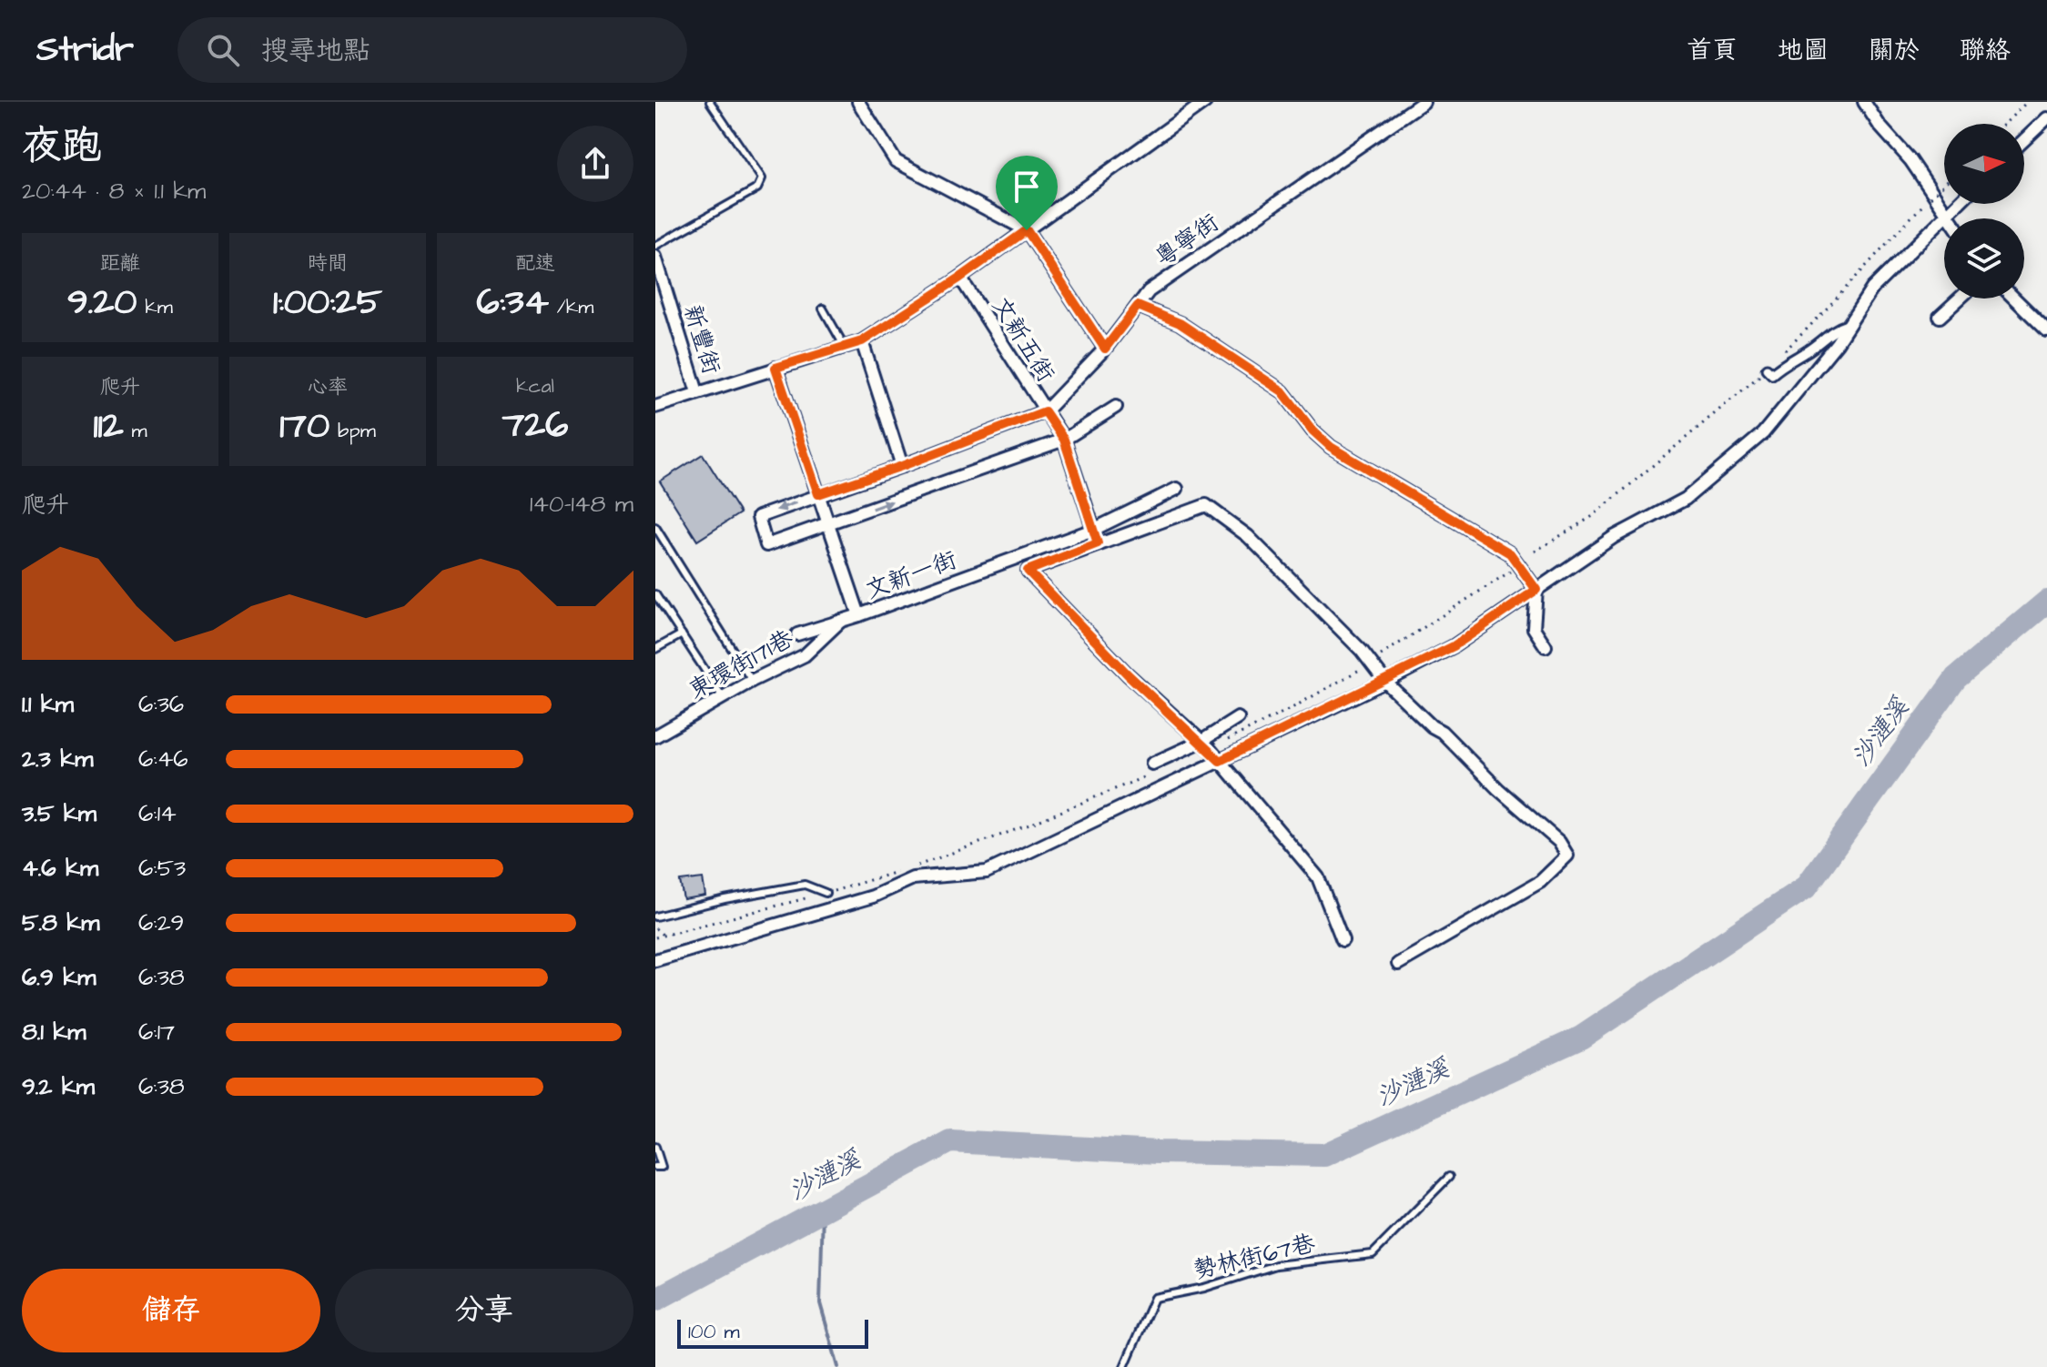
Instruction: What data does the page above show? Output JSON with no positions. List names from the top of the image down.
{
  "streets": {
    "street": [
      "粵寧街",
      "新豐街",
      "文新五街",
      "文新一街",
      "東環街171巷"
    ],
    "lane": ["勢林街67巷"]
  },
  "crossings": [
    ["粵寧街", "文新五街"],
    ["文新五街", "文新一街"]
  ],
  "water": ["沙漣溪"],
  "scale_bar": "100 m",
  "north": "right",
  "page": {
    "header": "Stridr",
    "search": "搜尋地點",
    "nav": [
      "首頁",
      "地圖",
      "關於",
      "聯絡"
    ],
    "heading": ["夜跑", "20:44 · 8 × 1.1 km"],
    "stats": [
      ["距離", "9.20 km"],
      ["時間", "1:00:25"],
      ["配速", "6:34 /km"],
      ["爬升", "112 m"],
      ["心率", "170 bpm"],
      ["kcal", "726"]
    ],
    "chart": ["爬升", "140–148 m"],
    "list": [
      {
        "name": "1.1 km",
        "note": "6:36"
      },
      {
        "name": "2.3 km",
        "note": "6:46"
      },
      {
        "name": "3.5 km",
        "note": "6:14"
      },
      {
        "name": "4.6 km",
        "note": "6:53"
      },
      {
        "name": "5.8 km",
        "note": "6:29"
      },
      {
        "name": "6.9 km",
        "note": "6:38"
      },
      {
        "name": "8.1 km",
        "note": "6:17"
      },
      {
        "name": "9.2 km",
        "note": "6:38"
      }
    ],
    "buttons": ["儲存", "分享"],
    "scale": "100 m"
  }
}
